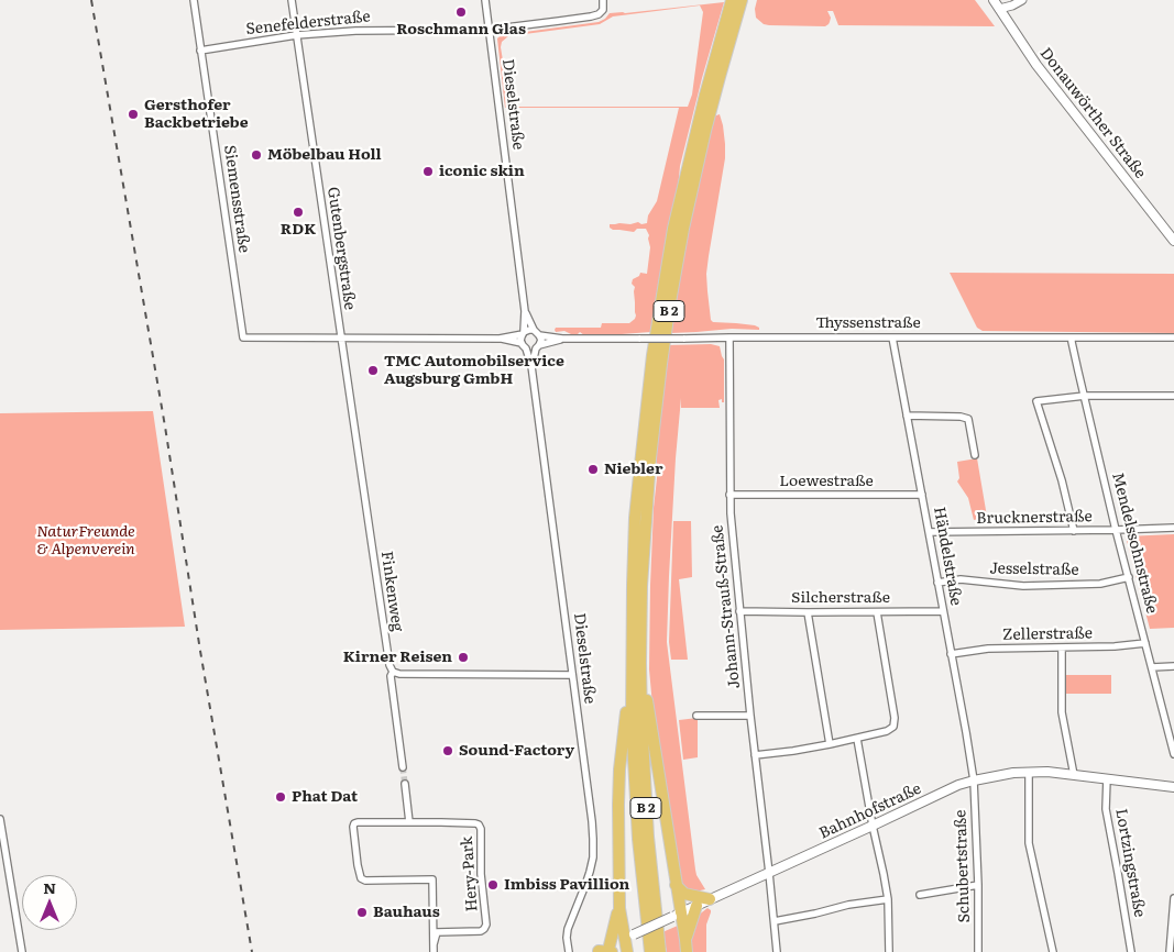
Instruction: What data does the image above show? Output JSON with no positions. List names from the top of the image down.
{
  "streets": {
    "highway": ["B 2"],
    "main road": ["Donauwörther Straße", "Bahnhofstraße"],
    "street": [
      "Senefelderstraße",
      "Dieselstraße",
      "Siemensstraße",
      "Gutenbergstraße",
      "Thyssenstraße",
      "Loewestraße",
      "Brucknerstraße",
      "Mendelssohnstraße",
      "Händelstraße",
      "Jesselstraße",
      "Finkenweg",
      "Silcherstraße",
      "Johann-Strauß-Straße",
      "Zellerstraße",
      "Lortzingstraße",
      "Schubertstraße",
      "Hery-Park"
    ]
  },
  "crossings": [
    ["Senefelderstraße", "Dieselstraße"],
    ["Senefelderstraße", "Siemensstraße"],
    ["Senefelderstraße", "Gutenbergstraße"],
    ["Dieselstraße", "Thyssenstraße"],
    ["Siemensstraße", "Gutenbergstraße"],
    ["Siemensstraße", "Finkenweg"],
    ["Gutenbergstraße", "Finkenweg"],
    ["Thyssenstraße", "Mendelssohnstraße"],
    ["Thyssenstraße", "Händelstraße"],
    ["Thyssenstraße", "Johann-Strauß-Straße"],
    ["Loewestraße", "Händelstraße"],
    ["Loewestraße", "Johann-Strauß-Straße"],
    ["Brucknerstraße", "Mendelssohnstraße"],
    ["Brucknerstraße", "Händelstraße"],
    ["Mendelssohnstraße", "Jesselstraße"],
    ["Mendelssohnstraße", "Zellerstraße"],
    ["Händelstraße", "Jesselstraße"],
    ["Händelstraße", "Silcherstraße"],
    ["Händelstraße", "Zellerstraße"],
    ["Händelstraße", "Bahnhofstraße"],
    ["Händelstraße", "Schubertstraße"],
    ["Silcherstraße", "Johann-Strauß-Straße"],
    ["Johann-Strauß-Straße", "Bahnhofstraße"],
    ["Bahnhofstraße", "Lortzingstraße"],
    ["Bahnhofstraße", "Schubertstraße"]
  ],
  "parks": ["NaturFreunde & Alpenverein"],
  "places": [
    "Roschmann Glas",
    "Gersthofer Backbetriebe",
    "Möbelbau Holl",
    "iconic skin",
    "RDK",
    "TMC Automobilservice Augsburg GmbH",
    "Niebler",
    "Kirner Reisen",
    "Sound-Factory",
    "Phat Dat",
    "Imbiss Pavillion",
    "Bauhaus"
  ],
  "north": "top"
}
